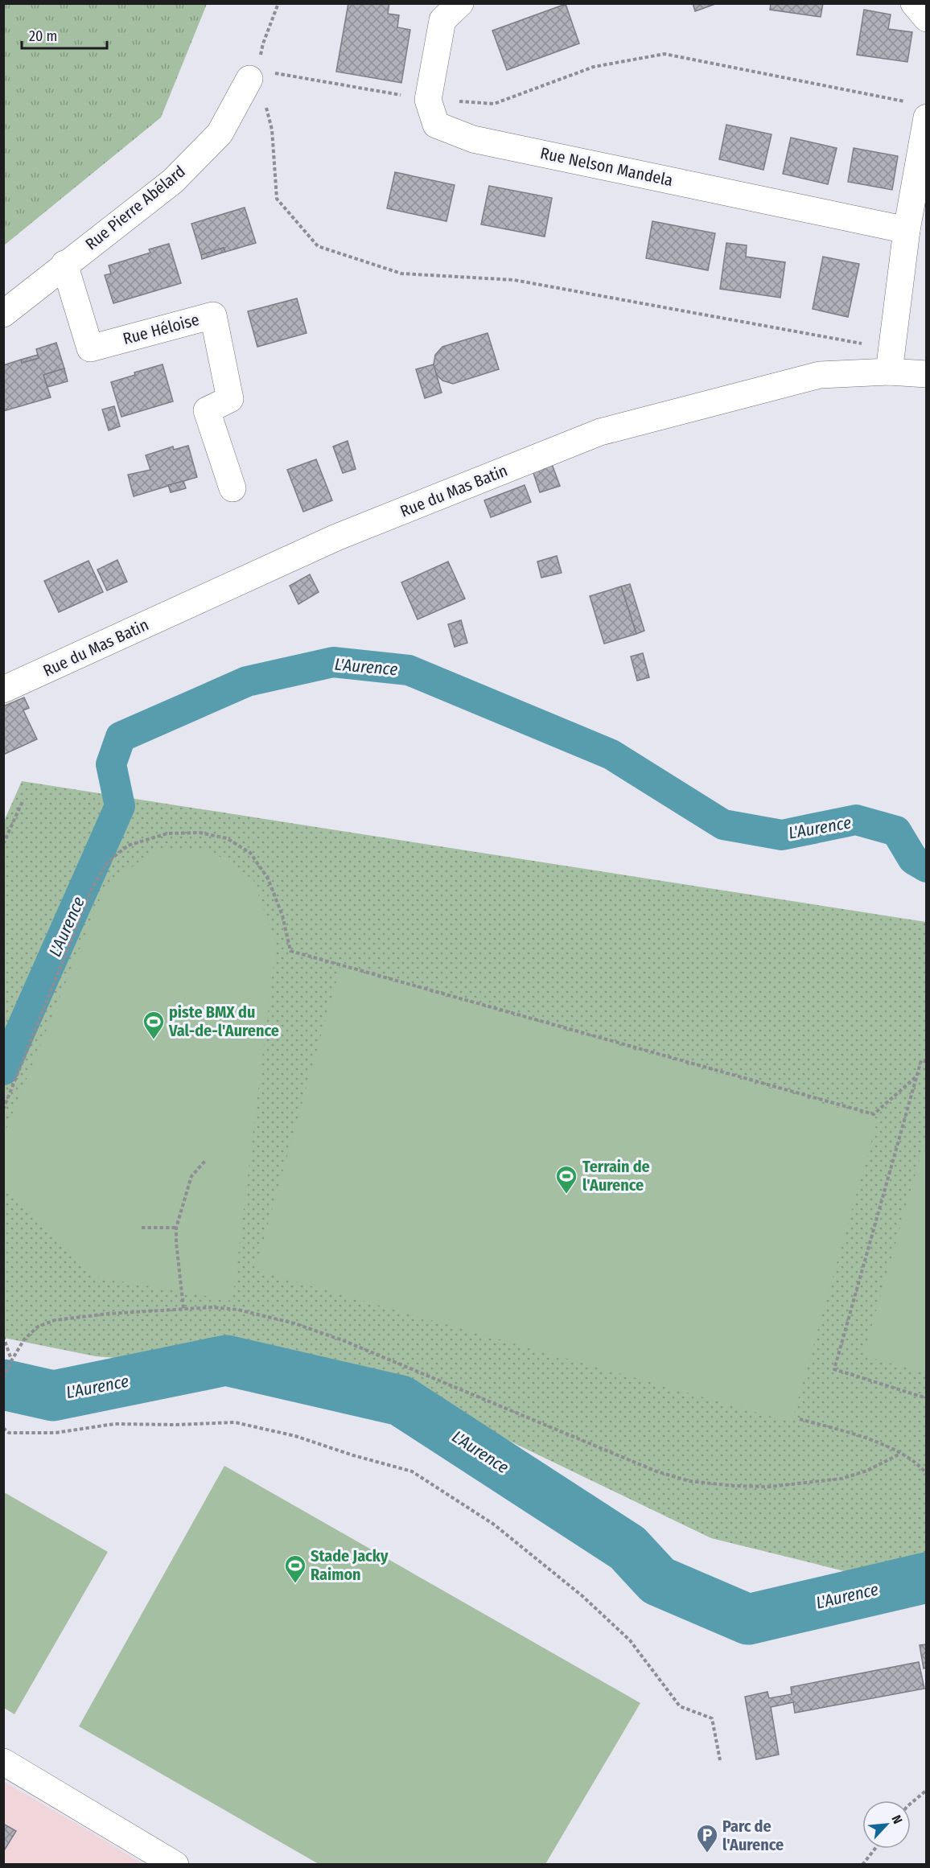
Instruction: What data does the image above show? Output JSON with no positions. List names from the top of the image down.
{
  "streets": {
    "street": [
      "Rue Nelson Mandela",
      "Rue Pierre Abélard",
      "Rue Héloise",
      "Rue du Mas Batin"
    ]
  },
  "crossings": [
    ["Rue Pierre Abélard", "Rue Héloise"]
  ],
  "water": ["L'Aurence"],
  "places": {
    "sports": ["piste BMX du Val-de-l'Aurence", "Terrain de l'Aurence", "Stade Jacky Raimon"],
    "parking": ["Parc de l'Aurence"]
  },
  "scale_bar": "20 m",
  "north": "top right"
}
